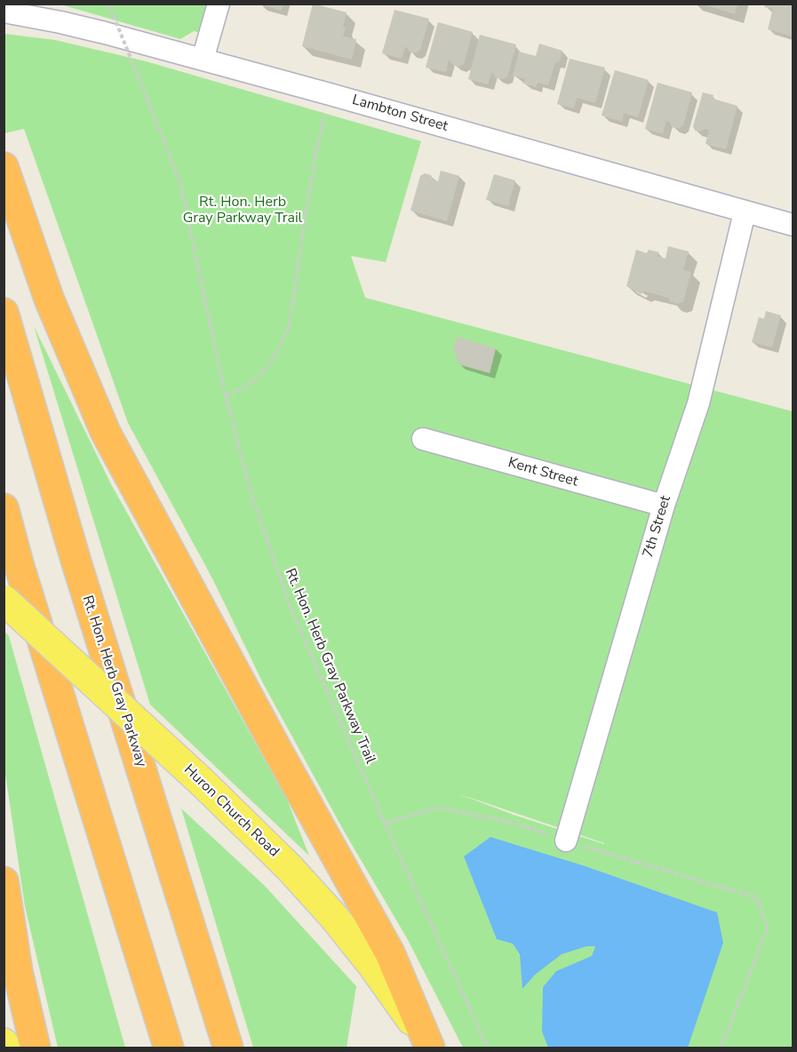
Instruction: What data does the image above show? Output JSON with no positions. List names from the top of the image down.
{
  "streets": {
    "highway": ["Rt. Hon. Herb Gray Parkway"],
    "main road": ["Huron Church Road"],
    "street": ["Lambton Street", "Kent Street", "7th Street"],
    "path": ["Rt. Hon. Herb Gray Parkway Trail"]
  },
  "crossings": [
    ["Lambton Street", "7th Street"],
    ["Kent Street", "7th Street"]
  ],
  "parks": ["Rt. Hon. Herb Gray Parkway Trail"]
}
